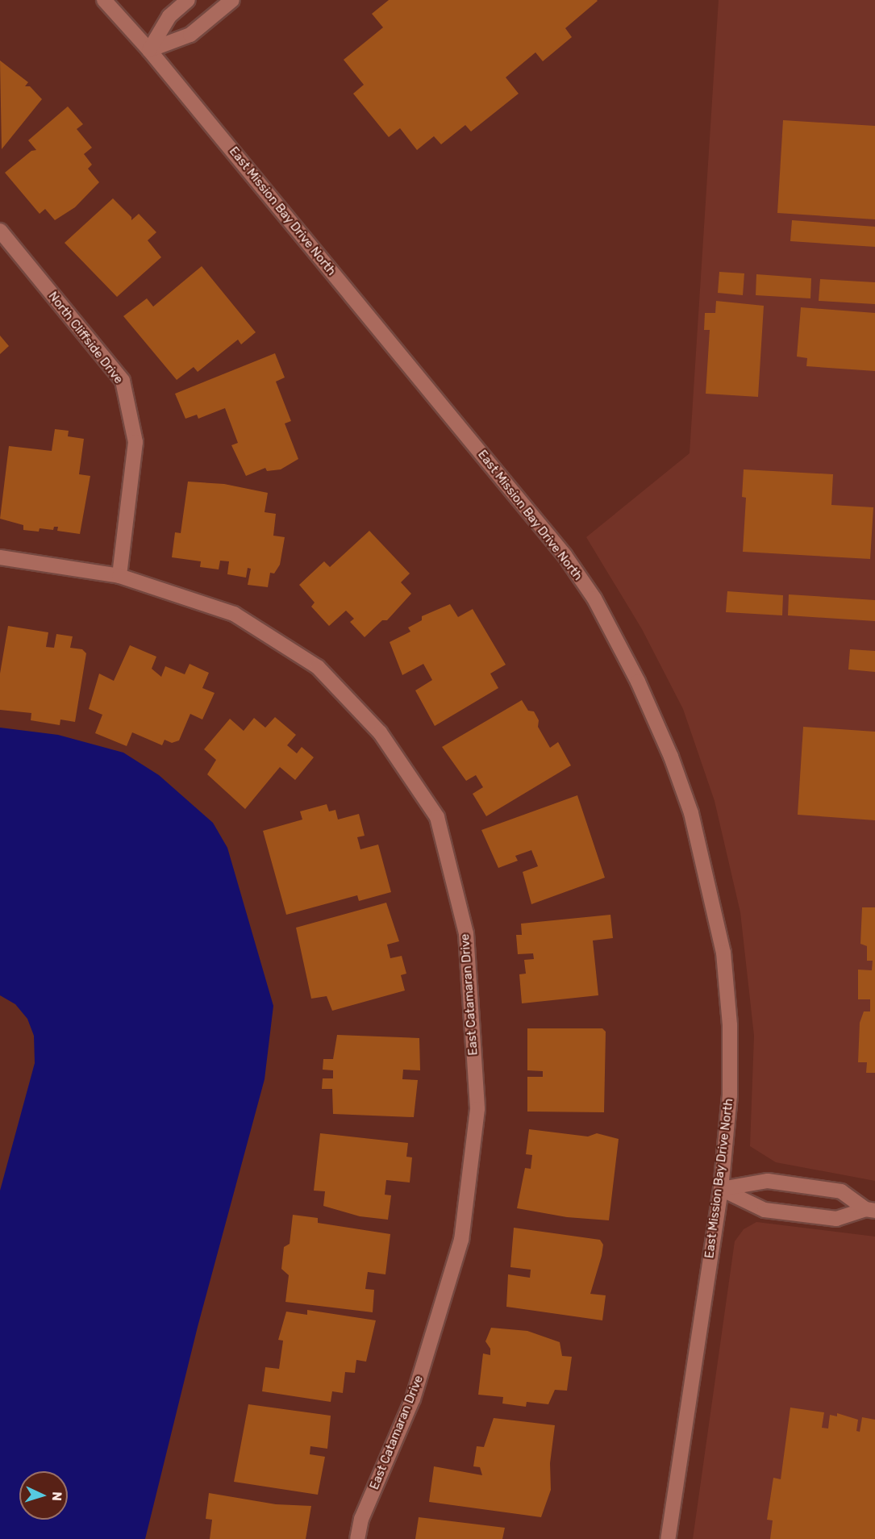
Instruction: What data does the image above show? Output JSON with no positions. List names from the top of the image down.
{
  "streets": {
    "street": ["East Mission Bay Drive North", "North Cliffside Drive", "East Catamaran Drive"]
  },
  "crossings": [
    ["North Cliffside Drive", "East Catamaran Drive"]
  ],
  "north": "right"
}
